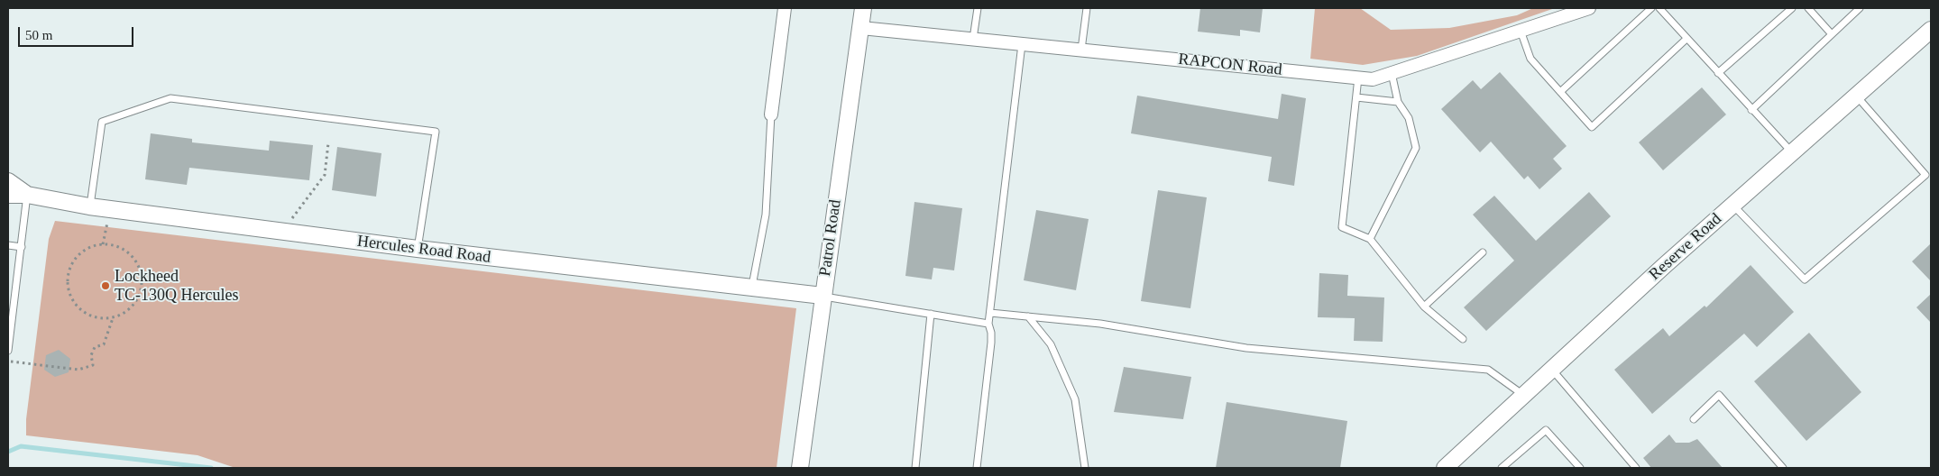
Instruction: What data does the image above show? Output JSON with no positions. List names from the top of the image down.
{
  "streets": {
    "street": [
      "RAPCON Road",
      "Patrol Road",
      "Reserve Road",
      "Hercules Road Road"
    ]
  },
  "crossings": [
    ["RAPCON Road", "Patrol Road"],
    ["Patrol Road", "Hercules Road Road"]
  ],
  "places": ["Lockheed TC-130Q Hercules"],
  "scale_bar": "50 m"
}
